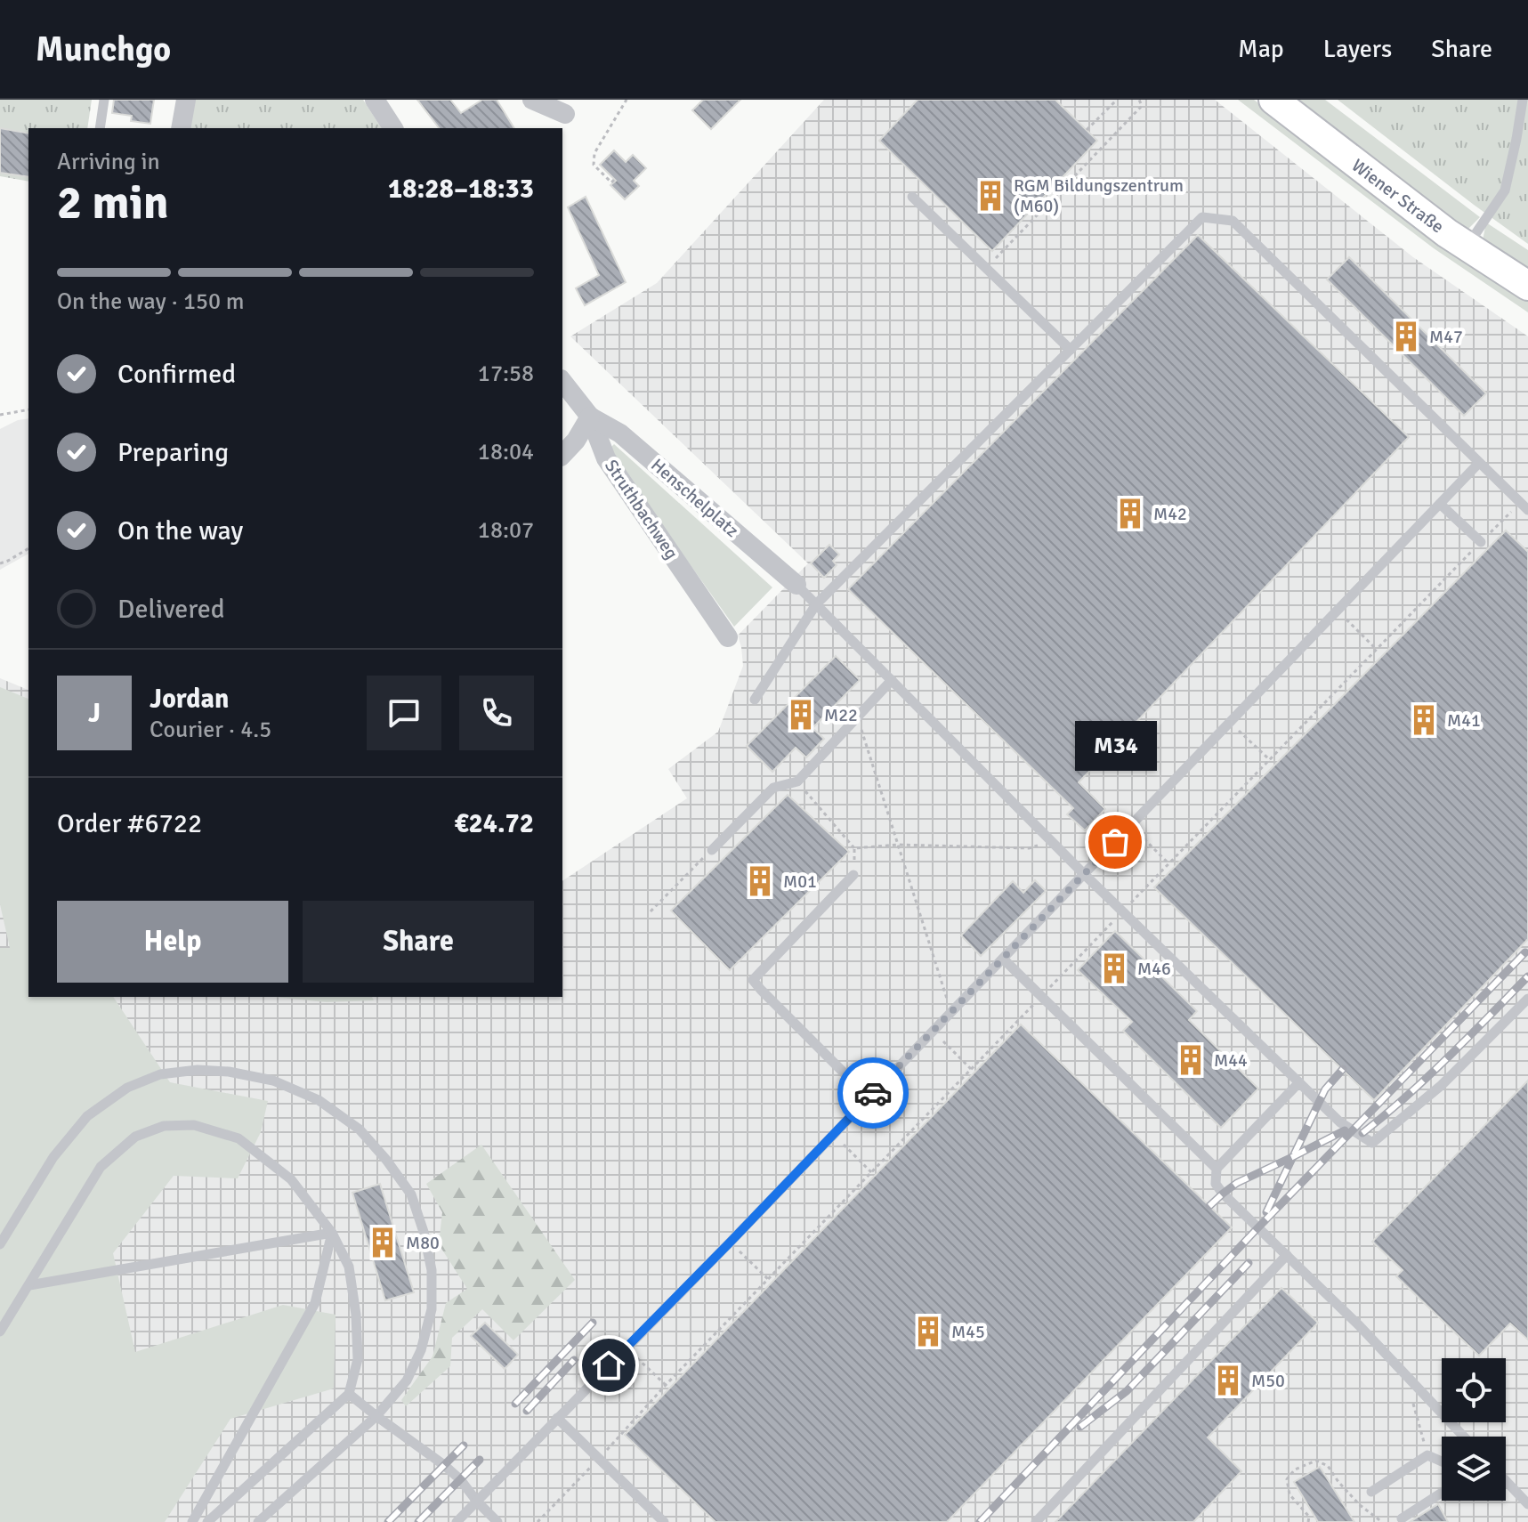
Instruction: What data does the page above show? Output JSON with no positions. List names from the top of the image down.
{
  "streets": {
    "main road": ["Wiener Straße"],
    "street": ["Henschelplatz", "Struthbachweg"]
  },
  "crossings": [
    ["Henschelplatz", "Struthbachweg"]
  ],
  "places": {
    "building": [
      "RGM Bildungszentrum (M60)",
      "M47",
      "M42",
      "M22",
      "M41",
      "M01",
      "M46",
      "M44",
      "M80",
      "M45",
      "M50"
    ],
    "other": ["M34"]
  },
  "page": {
    "header": "Munchgo",
    "nav": ["Map", "Layers", "Share"],
    "heading": ["2 min", "Arriving in", "18:28–18:33"],
    "panel": [
      "Jordan",
      "Courier · 4.5",
      "Order #6722",
      "€24.72"
    ],
    "bar": "On the way · 150 m",
    "list": [
      ["Confirmed", "17:58"],
      ["Preparing", "18:04"],
      ["On the way", "18:07"],
      "Delivered"
    ],
    "round": "J",
    "bubble": "M34",
    "buttons": ["Help", "Share"]
  }
}
